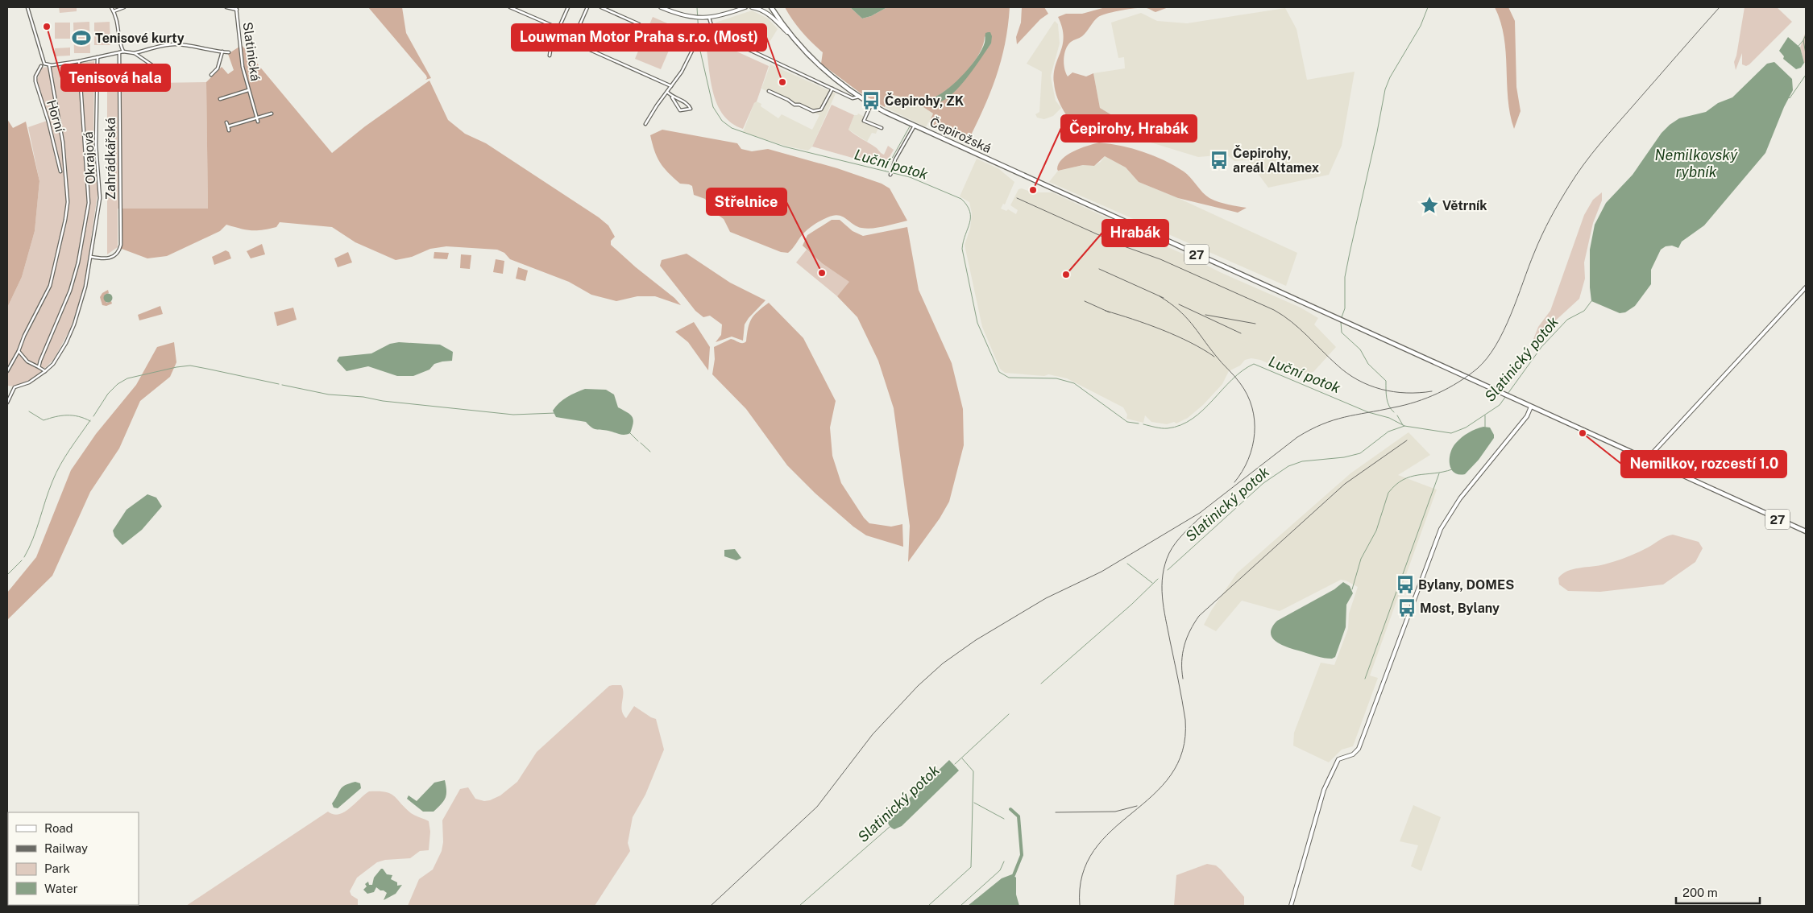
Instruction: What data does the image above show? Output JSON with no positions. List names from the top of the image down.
{
  "streets": {
    "main road": ["Čepirožská", "27"],
    "street": [
      "Slatinická",
      "Horní",
      "Okrajová",
      "Zahrádkářská"
    ]
  },
  "crossings": [
    ["Čepirožská", "27"],
    ["Okrajová", "Zahrádkářská"]
  ],
  "water": ["Nemilkovský rybník", "Luční potok", "Slatinický potok"],
  "places": {
    "other": [
      "Tenisová hala",
      "Louwman Motor Praha s.r.o. (Most)",
      "Čepirohy, Hrabák",
      "Střelnice",
      "Hrabák",
      "Nemilkov, rozcestí 1.0"
    ],
    "sports": ["Tenisové kurty"],
    "bus stop": [
      "Čepirohy, ZK",
      "Čepirohy, areál Altamex",
      "Bylany, DOMES",
      "Most, Bylany"
    ],
    "place": ["Větrník"]
  },
  "legend": [
    "Road",
    "Railway",
    "Park",
    "Water"
  ],
  "scale_bar": "200 m"
}
